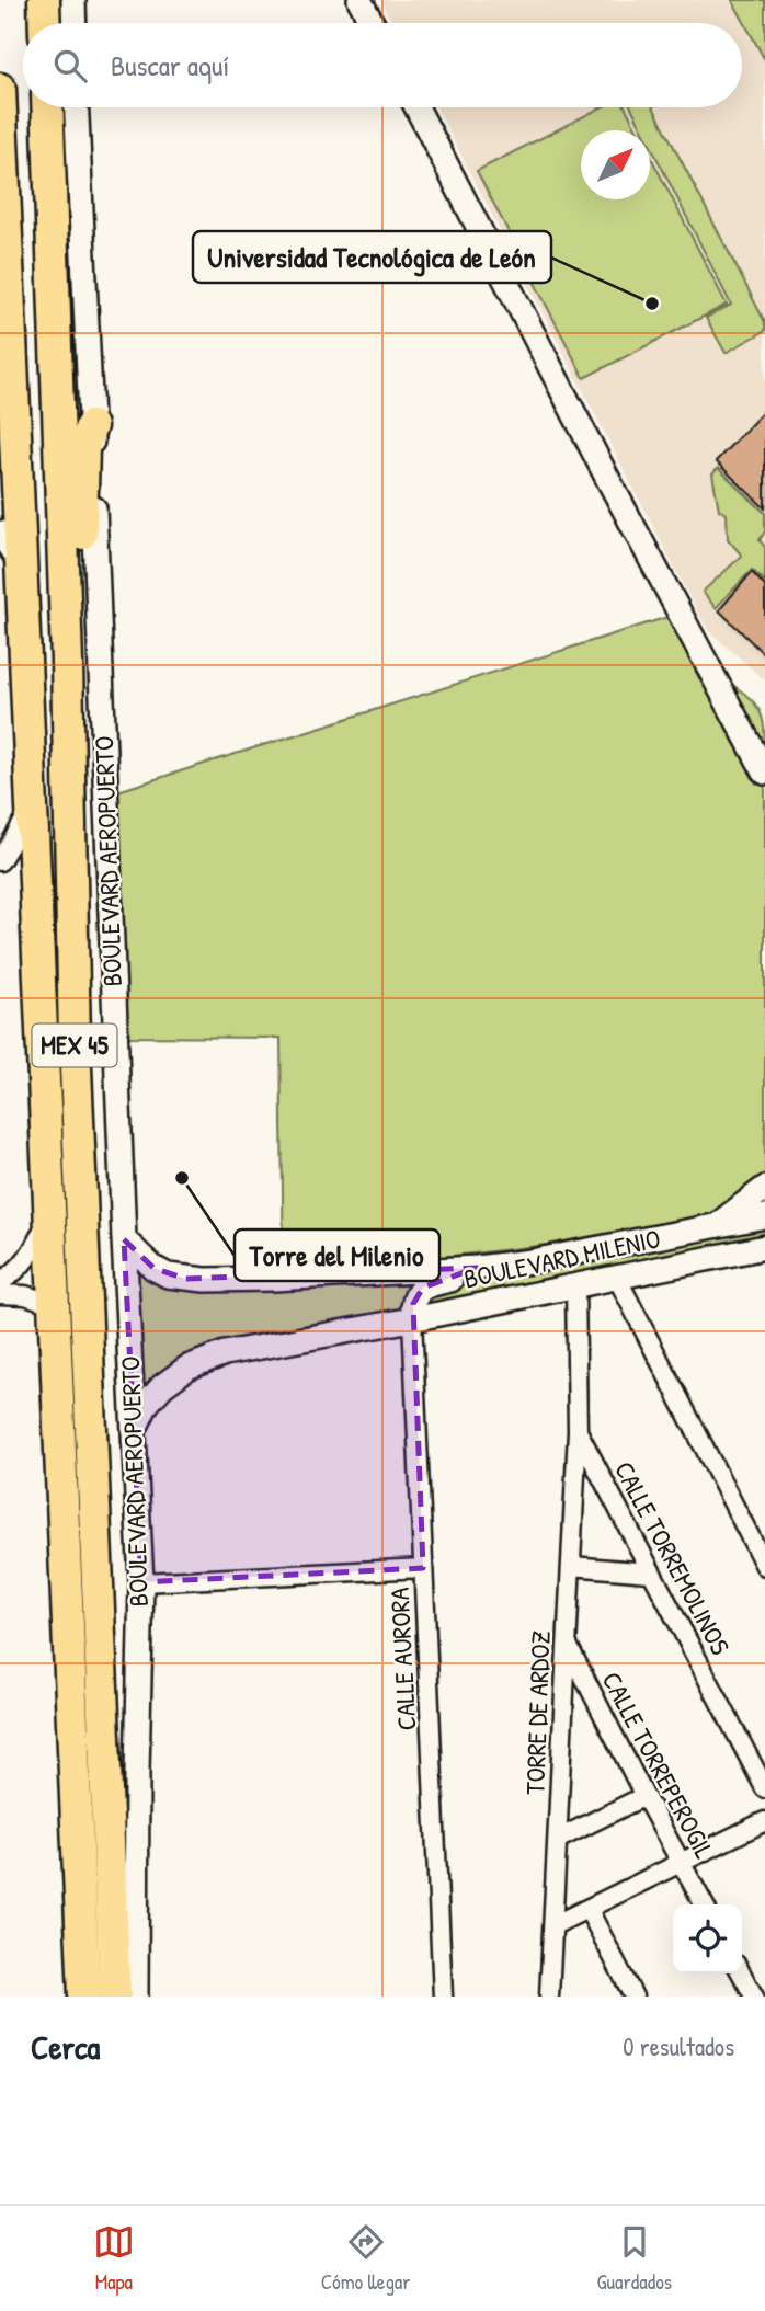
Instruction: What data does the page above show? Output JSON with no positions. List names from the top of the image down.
{
  "streets": {
    "highway": ["BOULEVARD AEROPUERTO", "MEX 45"],
    "street": [
      "BOULEVARD MILENIO",
      "CALLE TORREMOLINOS",
      "CALLE AURORA",
      "TORRE DE ARDOZ",
      "CALLE TORREPEROGIL"
    ]
  },
  "crossings": [
    ["BOULEVARD AEROPUERTO", "BOULEVARD MILENIO"],
    ["BOULEVARD MILENIO", "CALLE AURORA"],
    ["BOULEVARD MILENIO", "TORRE DE ARDOZ"],
    ["CALLE TORREMOLINOS", "TORRE DE ARDOZ"],
    ["TORRE DE ARDOZ", "CALLE TORREPEROGIL"]
  ],
  "places": ["Universidad Tecnológica de León", "Torre del Milenio"],
  "north": "top right",
  "page": {
    "search": "Buscar aquí",
    "heading": ["Cerca", "0 resultados"],
    "nav": ["Mapa", "Cómo llegar", "Guardados"]
  }
}
